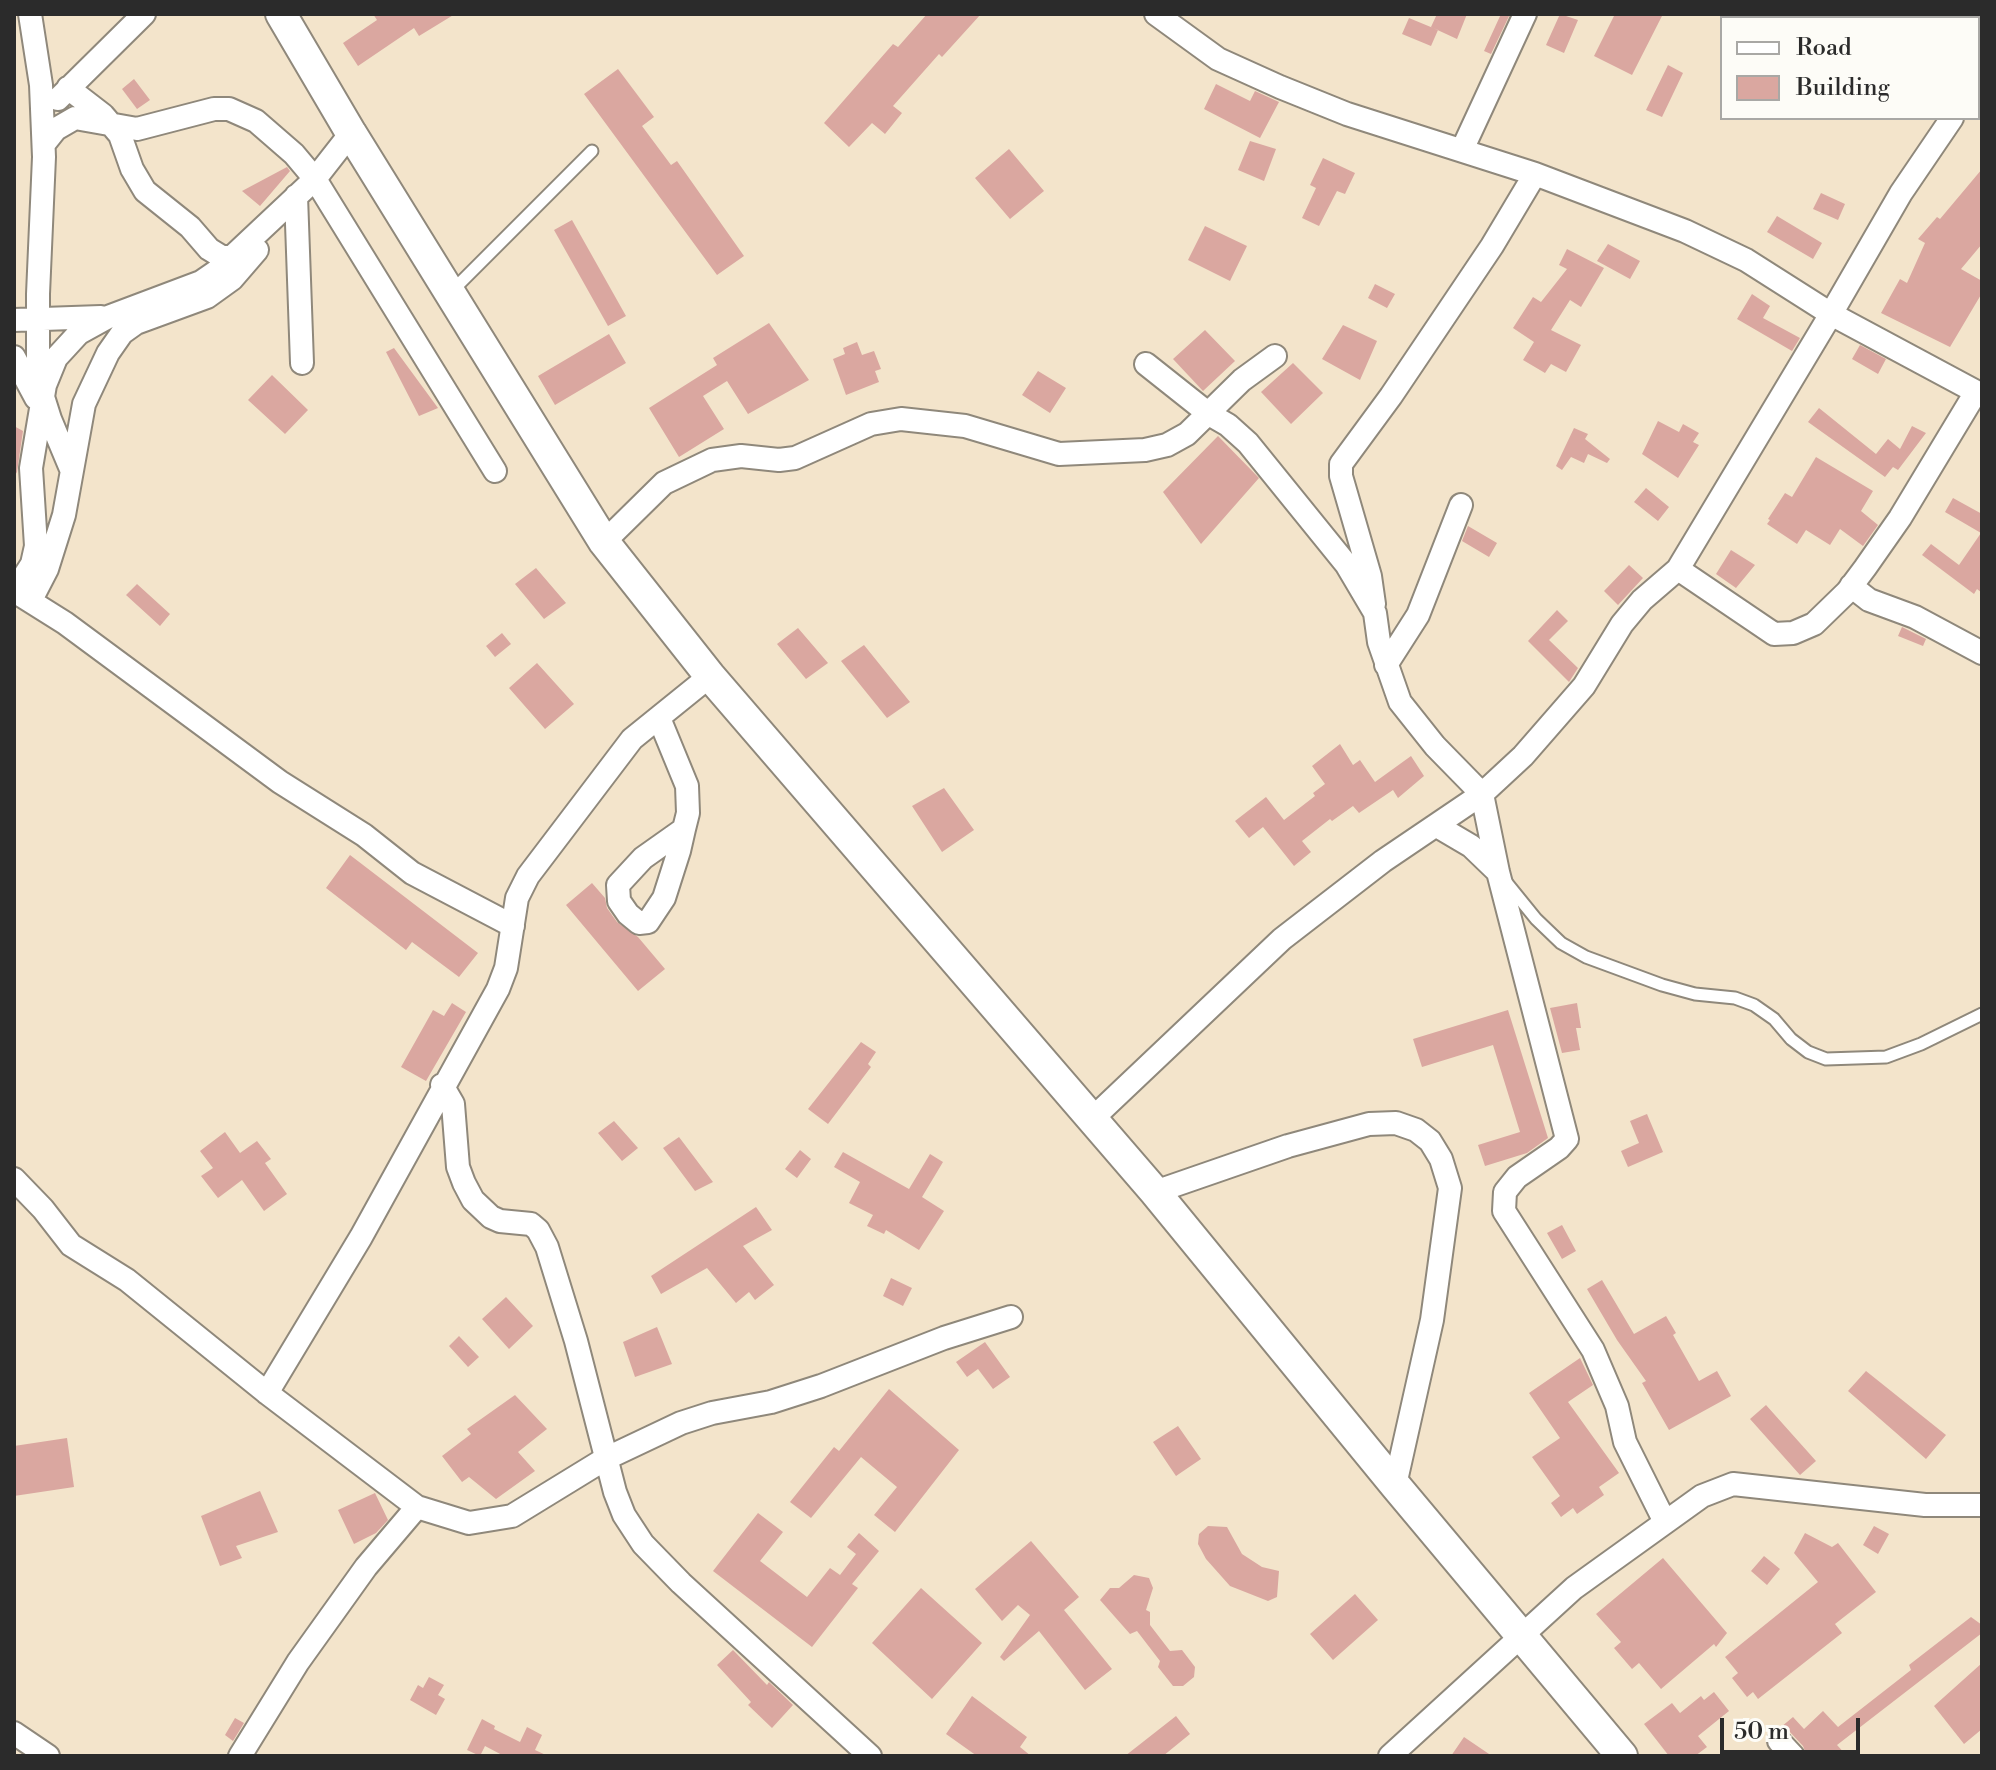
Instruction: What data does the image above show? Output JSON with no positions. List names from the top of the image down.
{
  "legend": ["Road", "Building"],
  "scale_bar": "50 m"
}
